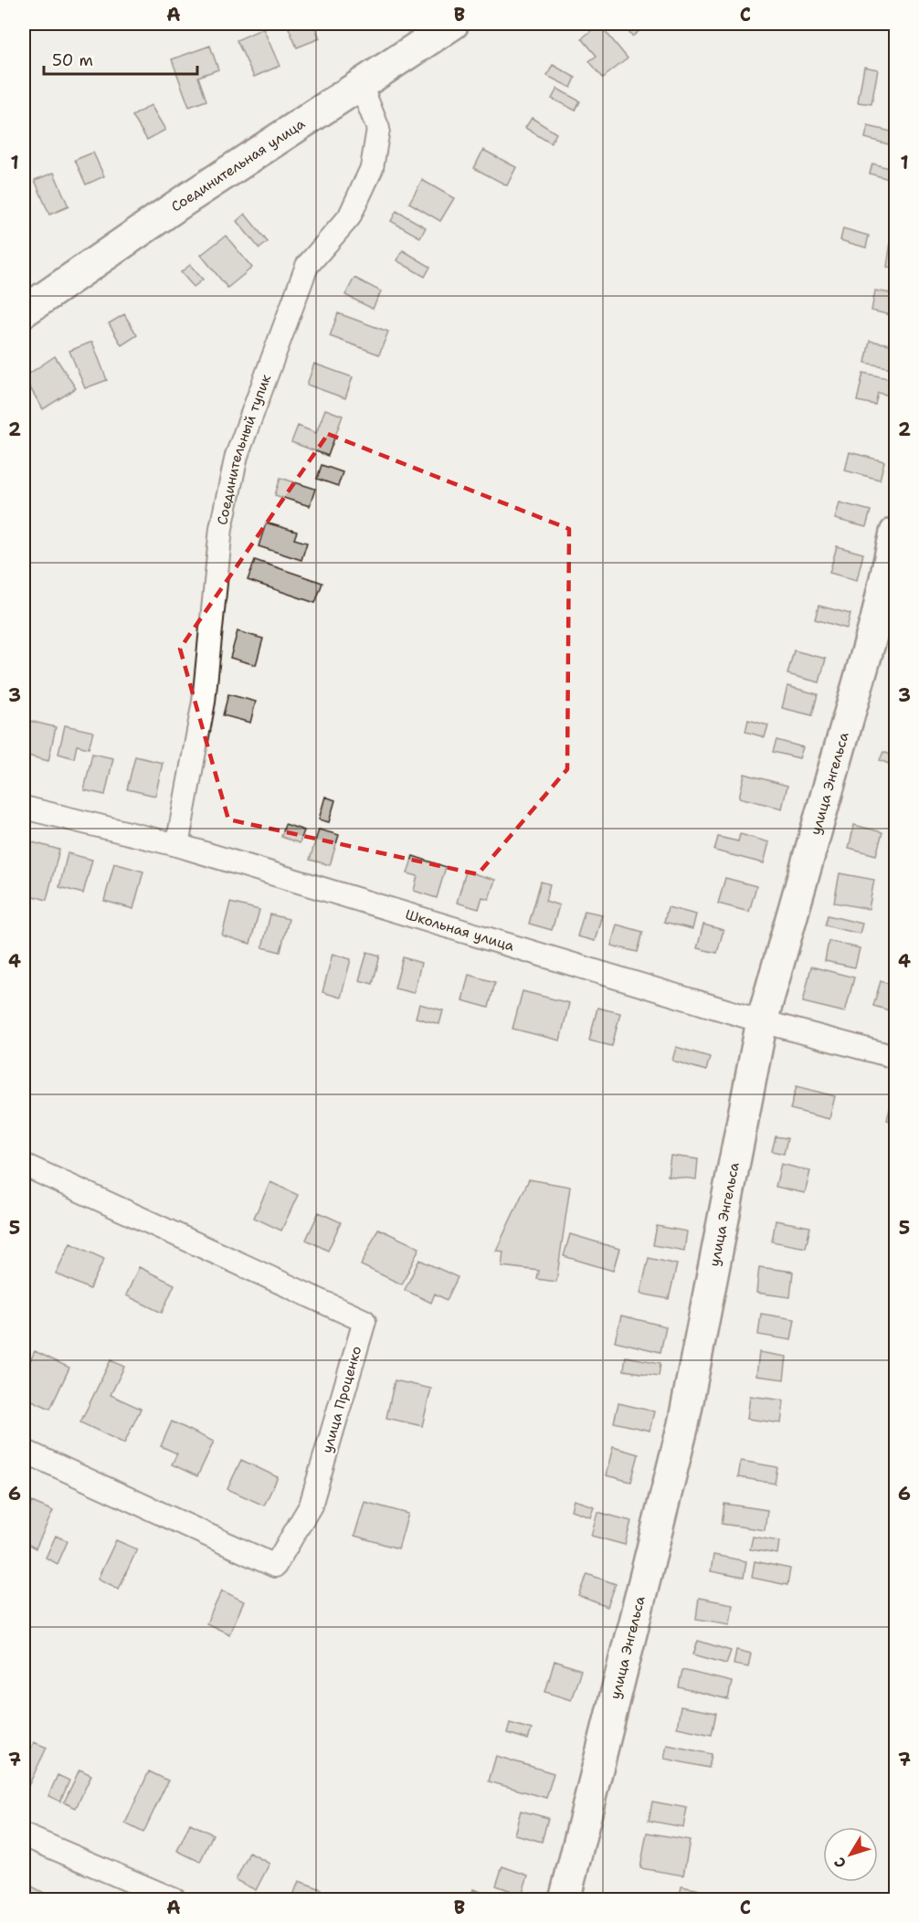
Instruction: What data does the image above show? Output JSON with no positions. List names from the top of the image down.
{
  "streets": {
    "street": [
      "Соединительная улица",
      "Соединительный тупик",
      "улица Энгельса",
      "Школьная улица",
      "улица Проценко"
    ]
  },
  "crossings": [
    ["Соединительная улица", "Соединительный тупик"],
    ["Соединительный тупик", "Школьная улица"],
    ["улица Энгельса", "Школьная улица"]
  ],
  "scale_bar": "50 m",
  "north": "bottom left",
  "grid": {
    "columns": ["A", "B", "C"],
    "rows": [
      "1",
      "2",
      "3",
      "4",
      "5",
      "6",
      "7"
    ]
  }
}
